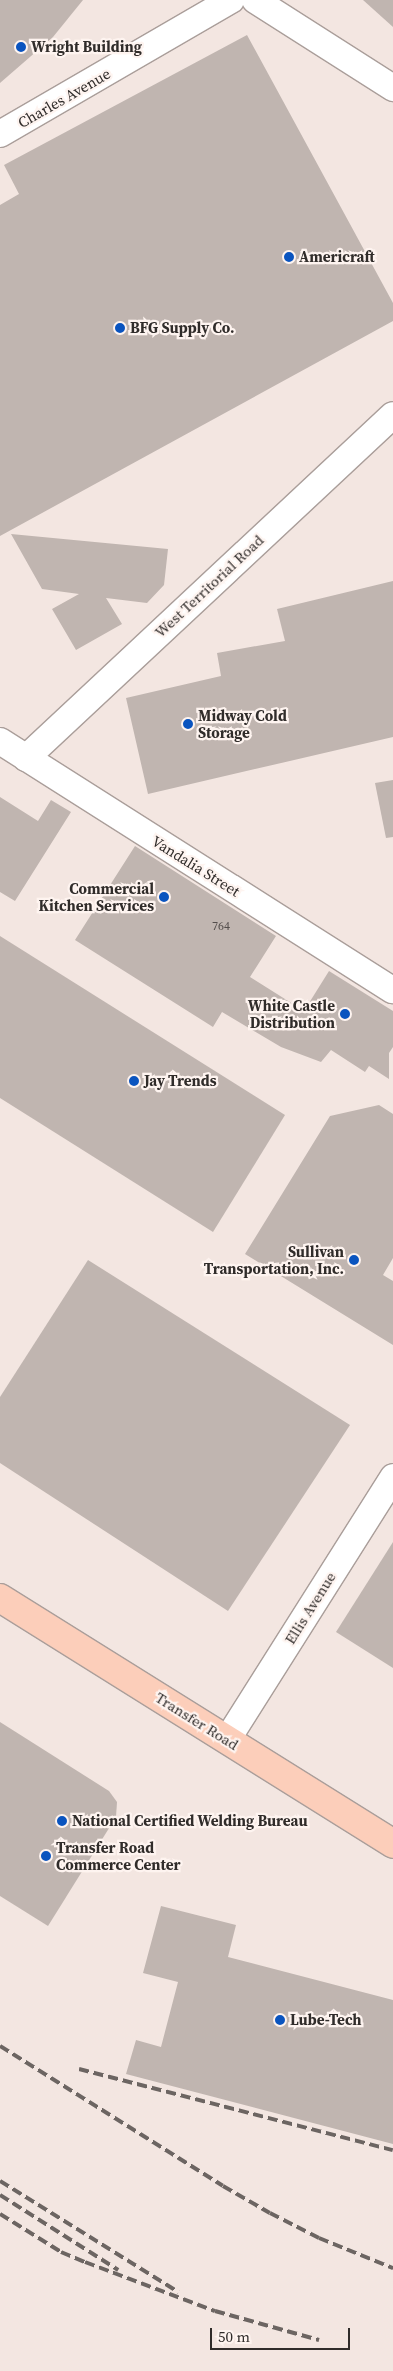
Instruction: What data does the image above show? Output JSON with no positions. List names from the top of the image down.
{
  "streets": {
    "main road": ["Transfer Road"],
    "street": [
      "Charles Avenue",
      "West Territorial Road",
      "Vandalia Street",
      "Ellis Avenue"
    ]
  },
  "crossings": [
    ["West Territorial Road", "Vandalia Street"],
    ["Ellis Avenue", "Transfer Road"]
  ],
  "places": [
    "Wright Building",
    "Americraft",
    "BFG Supply Co.",
    "Midway Cold Storage",
    "Commercial Kitchen Services",
    "White Castle Distribution",
    "Jay Trends",
    "Sullivan Transportation, Inc.",
    "National Certified Welding Bureau",
    "Transfer Road Commerce Center",
    "Lube-Tech"
  ],
  "house_numbers": ["764"],
  "scale_bar": "50 m"
}
